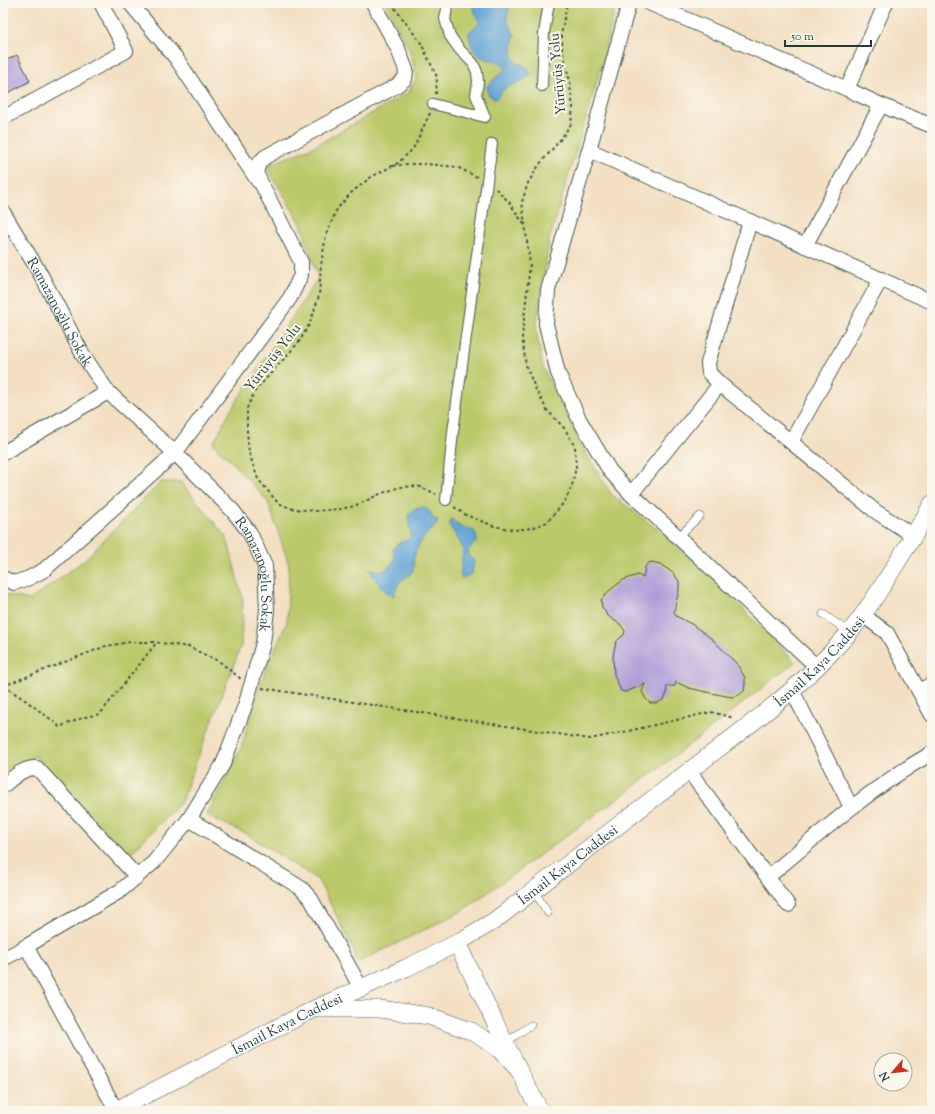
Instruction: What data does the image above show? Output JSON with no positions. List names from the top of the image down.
{
  "streets": {
    "street": ["Ramazanoğlu Sokak", "İsmail Kaya Caddesi"],
    "path": ["Yürüyüş Yolu"]
  },
  "scale_bar": "50 m",
  "north": "bottom left"
}
